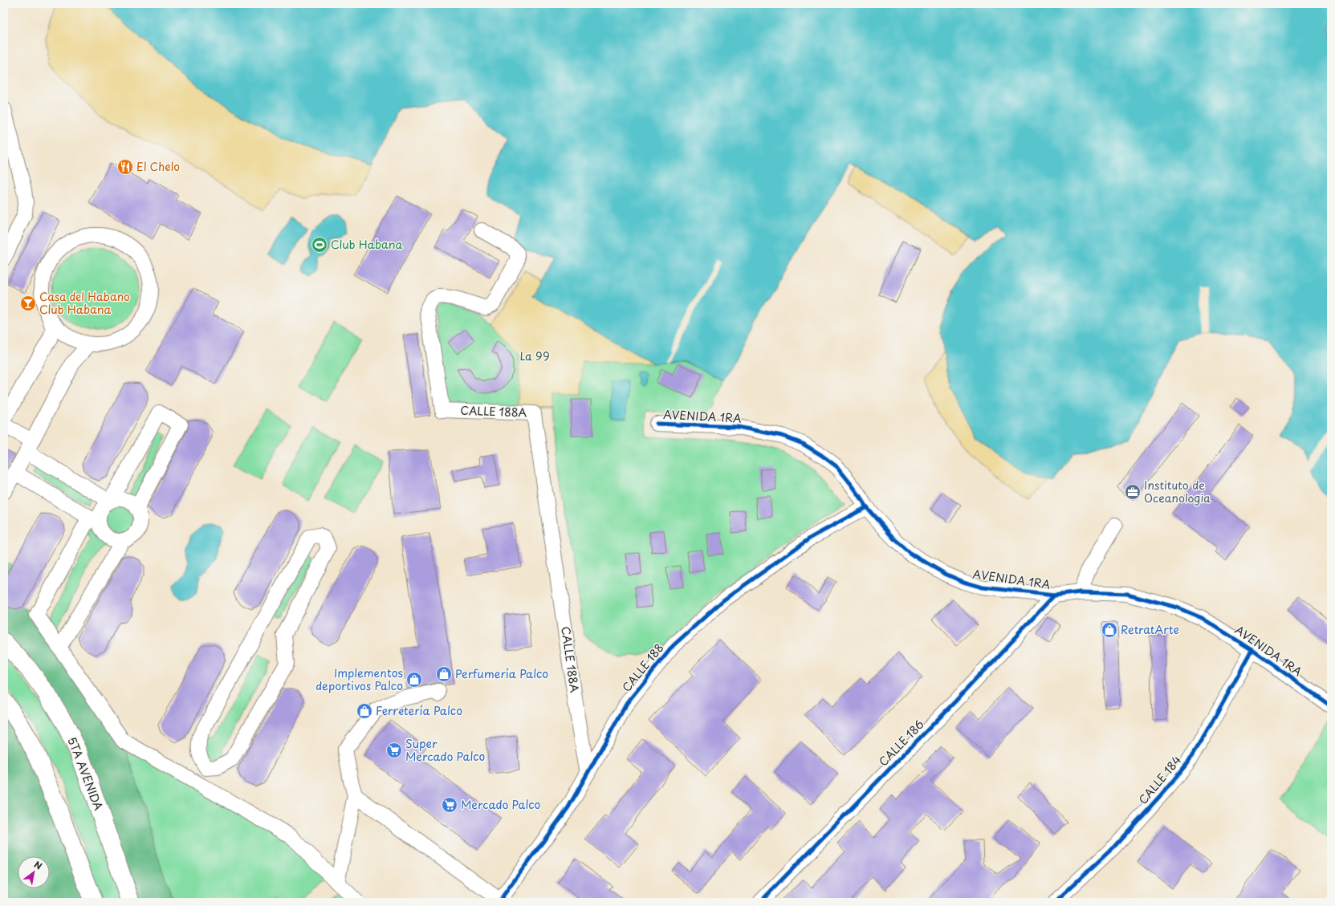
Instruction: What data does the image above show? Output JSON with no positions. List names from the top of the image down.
{
  "streets": {
    "highway": ["5TA AVENIDA"],
    "street": [
      "CALLE 188A",
      "AVENIDA 1RA",
      "CALLE 188",
      "CALLE 186",
      "CALLE 184"
    ]
  },
  "crossings": [
    ["CALLE 188A", "CALLE 188"],
    ["AVENIDA 1RA", "CALLE 188"],
    ["AVENIDA 1RA", "CALLE 186"],
    ["AVENIDA 1RA", "CALLE 184"]
  ],
  "parks": ["La 99"],
  "places": {
    "restaurant": ["El Chelo"],
    "sports": ["Club Habana"],
    "bar": ["Casa del Habano Club Habana"],
    "office": ["Instituto de Oceanologia"],
    "shop": [
      "RetratArte",
      "Perfumería Palco",
      "Implementos deportivos Palco",
      "Ferretería Palco"
    ],
    "supermarket": ["Super Mercado Palco", "Mercado Palco"]
  },
  "north": "top right"
}
